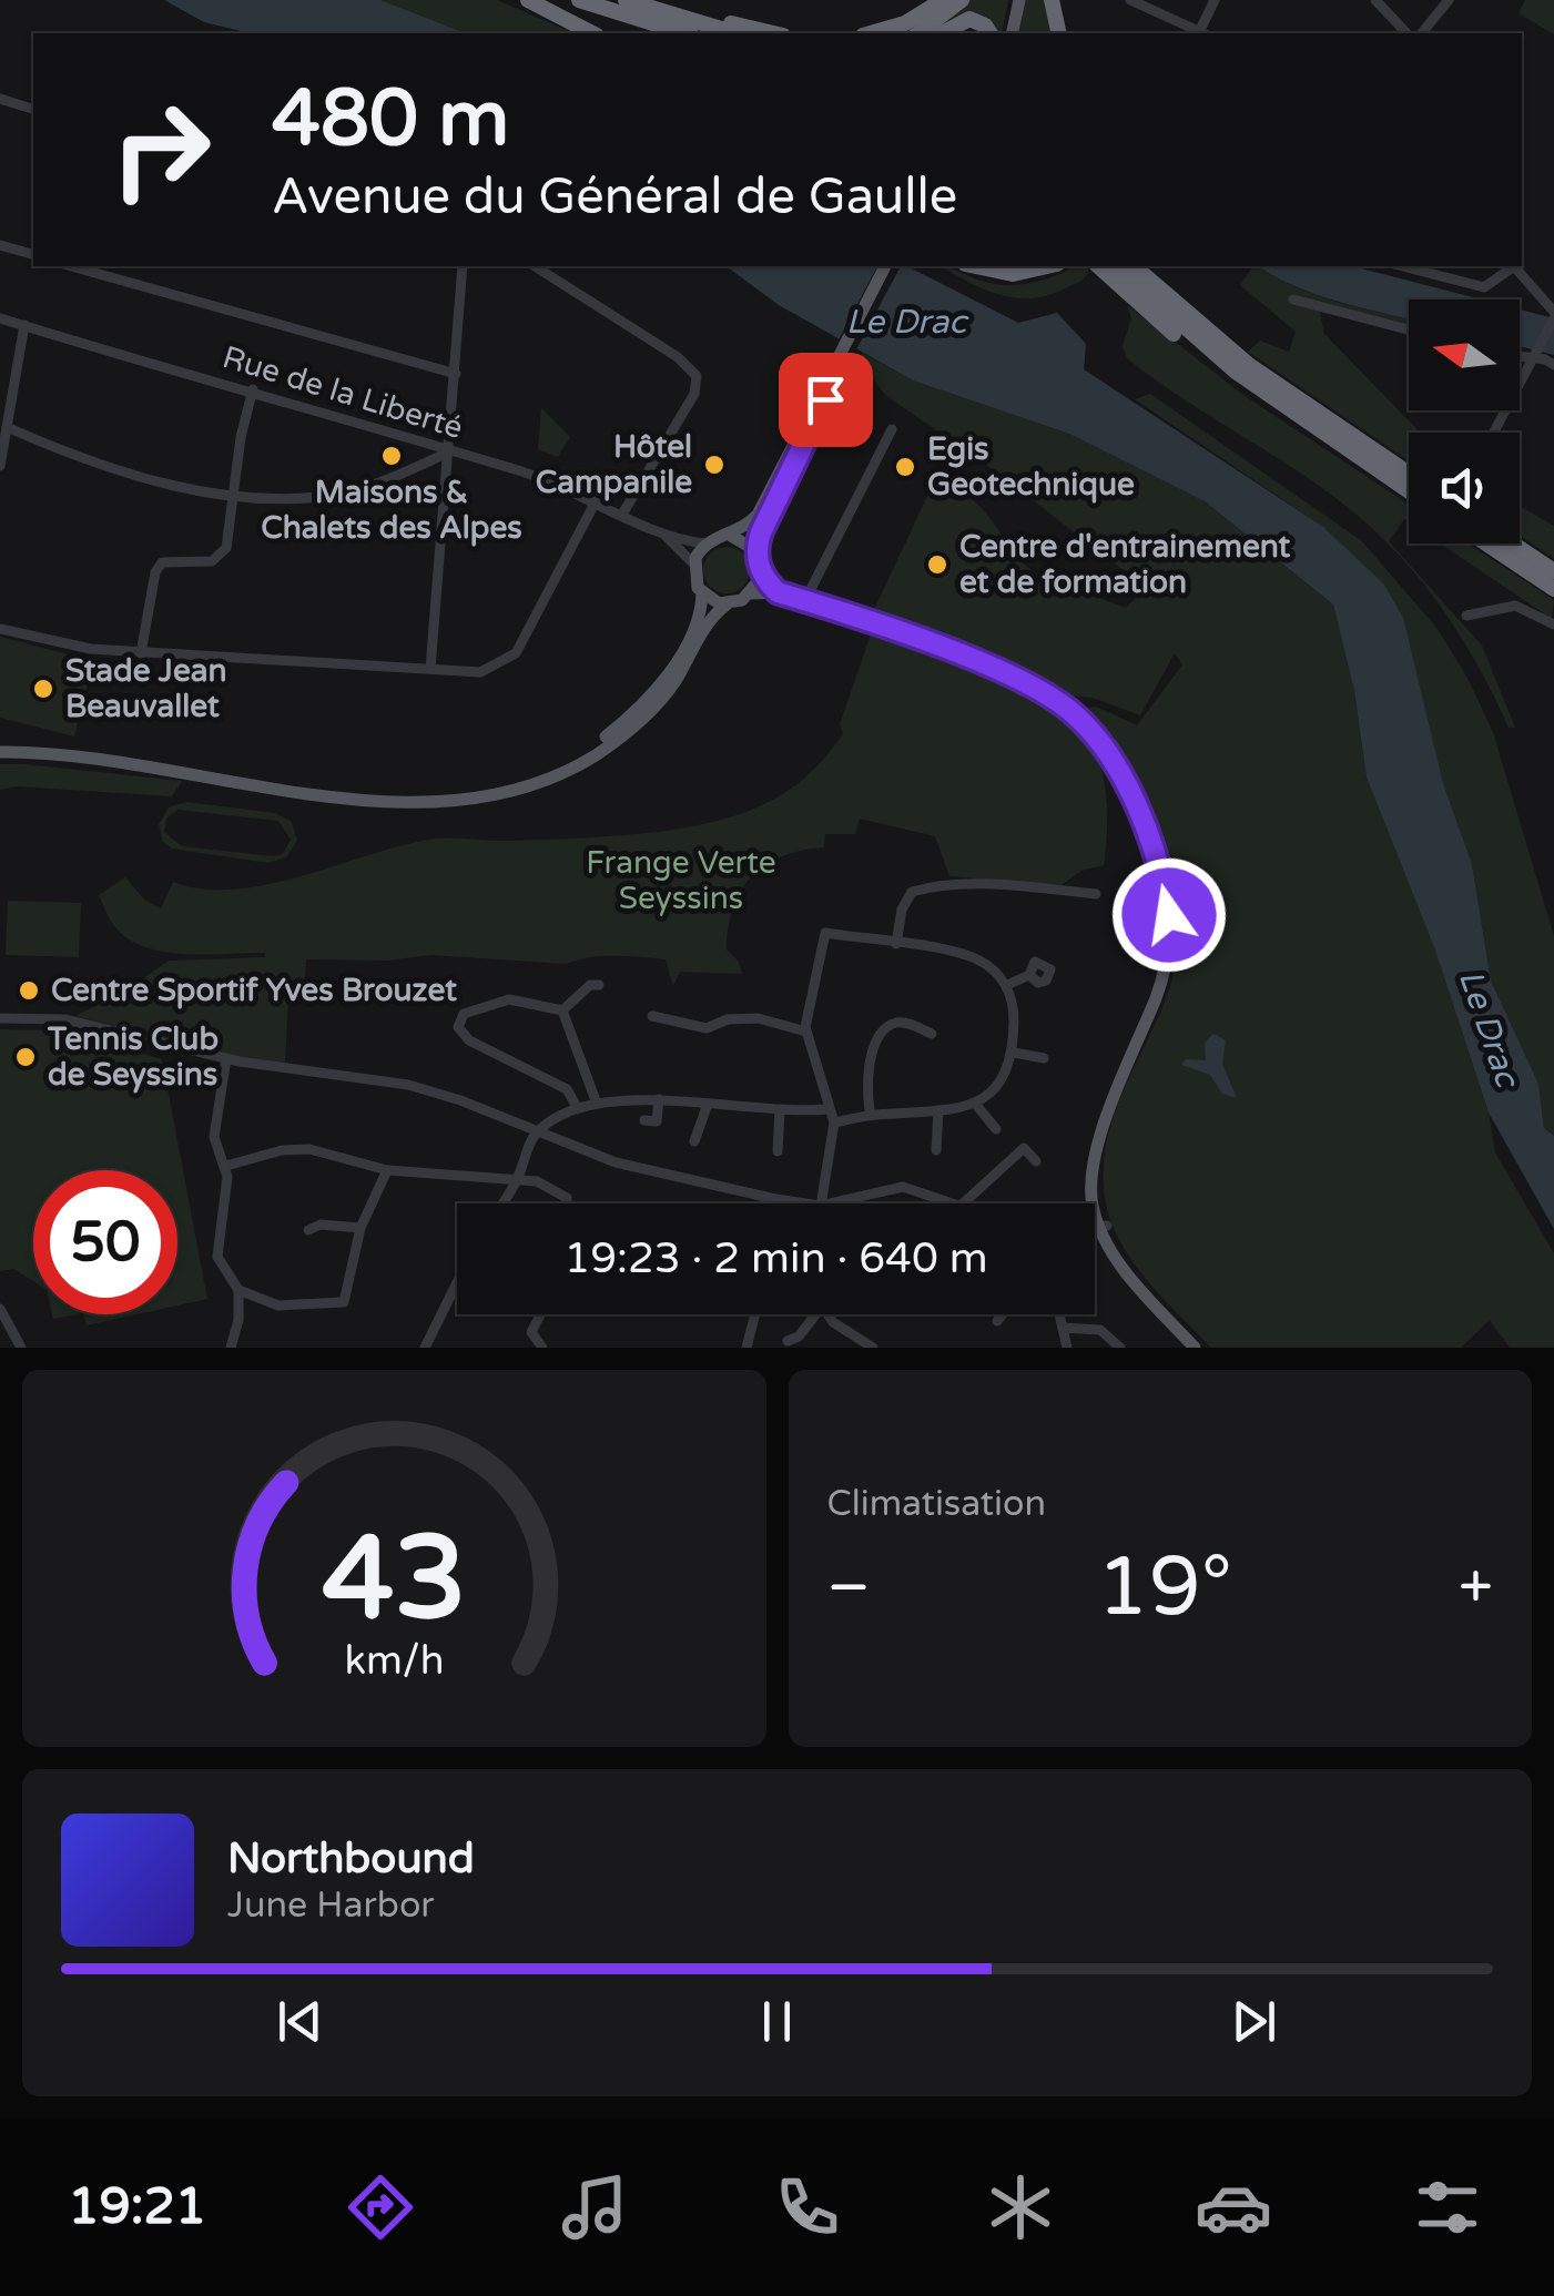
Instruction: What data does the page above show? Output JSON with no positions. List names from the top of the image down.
{
  "streets": {
    "street": ["Rue de la Liberté"]
  },
  "water": ["Le Drac"],
  "parks": ["Frange Verte Seyssins"],
  "places": [
    "Maisons & Chalets des Alpes",
    "Hôtel Campanile",
    "Egis Geotechnique",
    "Centre d'entrainement et de formation",
    "Stade Jean Beauvallet",
    "Centre Sportif Yves Brouzet",
    "Tennis Club de Seyssins"
  ],
  "north": "left",
  "page": {
    "turn": ["480 m", "Avenue du Général de Gaulle"],
    "limit": "50",
    "trip": "19:23 · 2 min · 640 m",
    "tile": "Climatisation",
    "heat": ["−", "19°", "+"],
    "song": ["Northbound", "June Harbor"],
    "tabs": "19:21",
    "gauge": ["43", "km/h"]
  }
}
